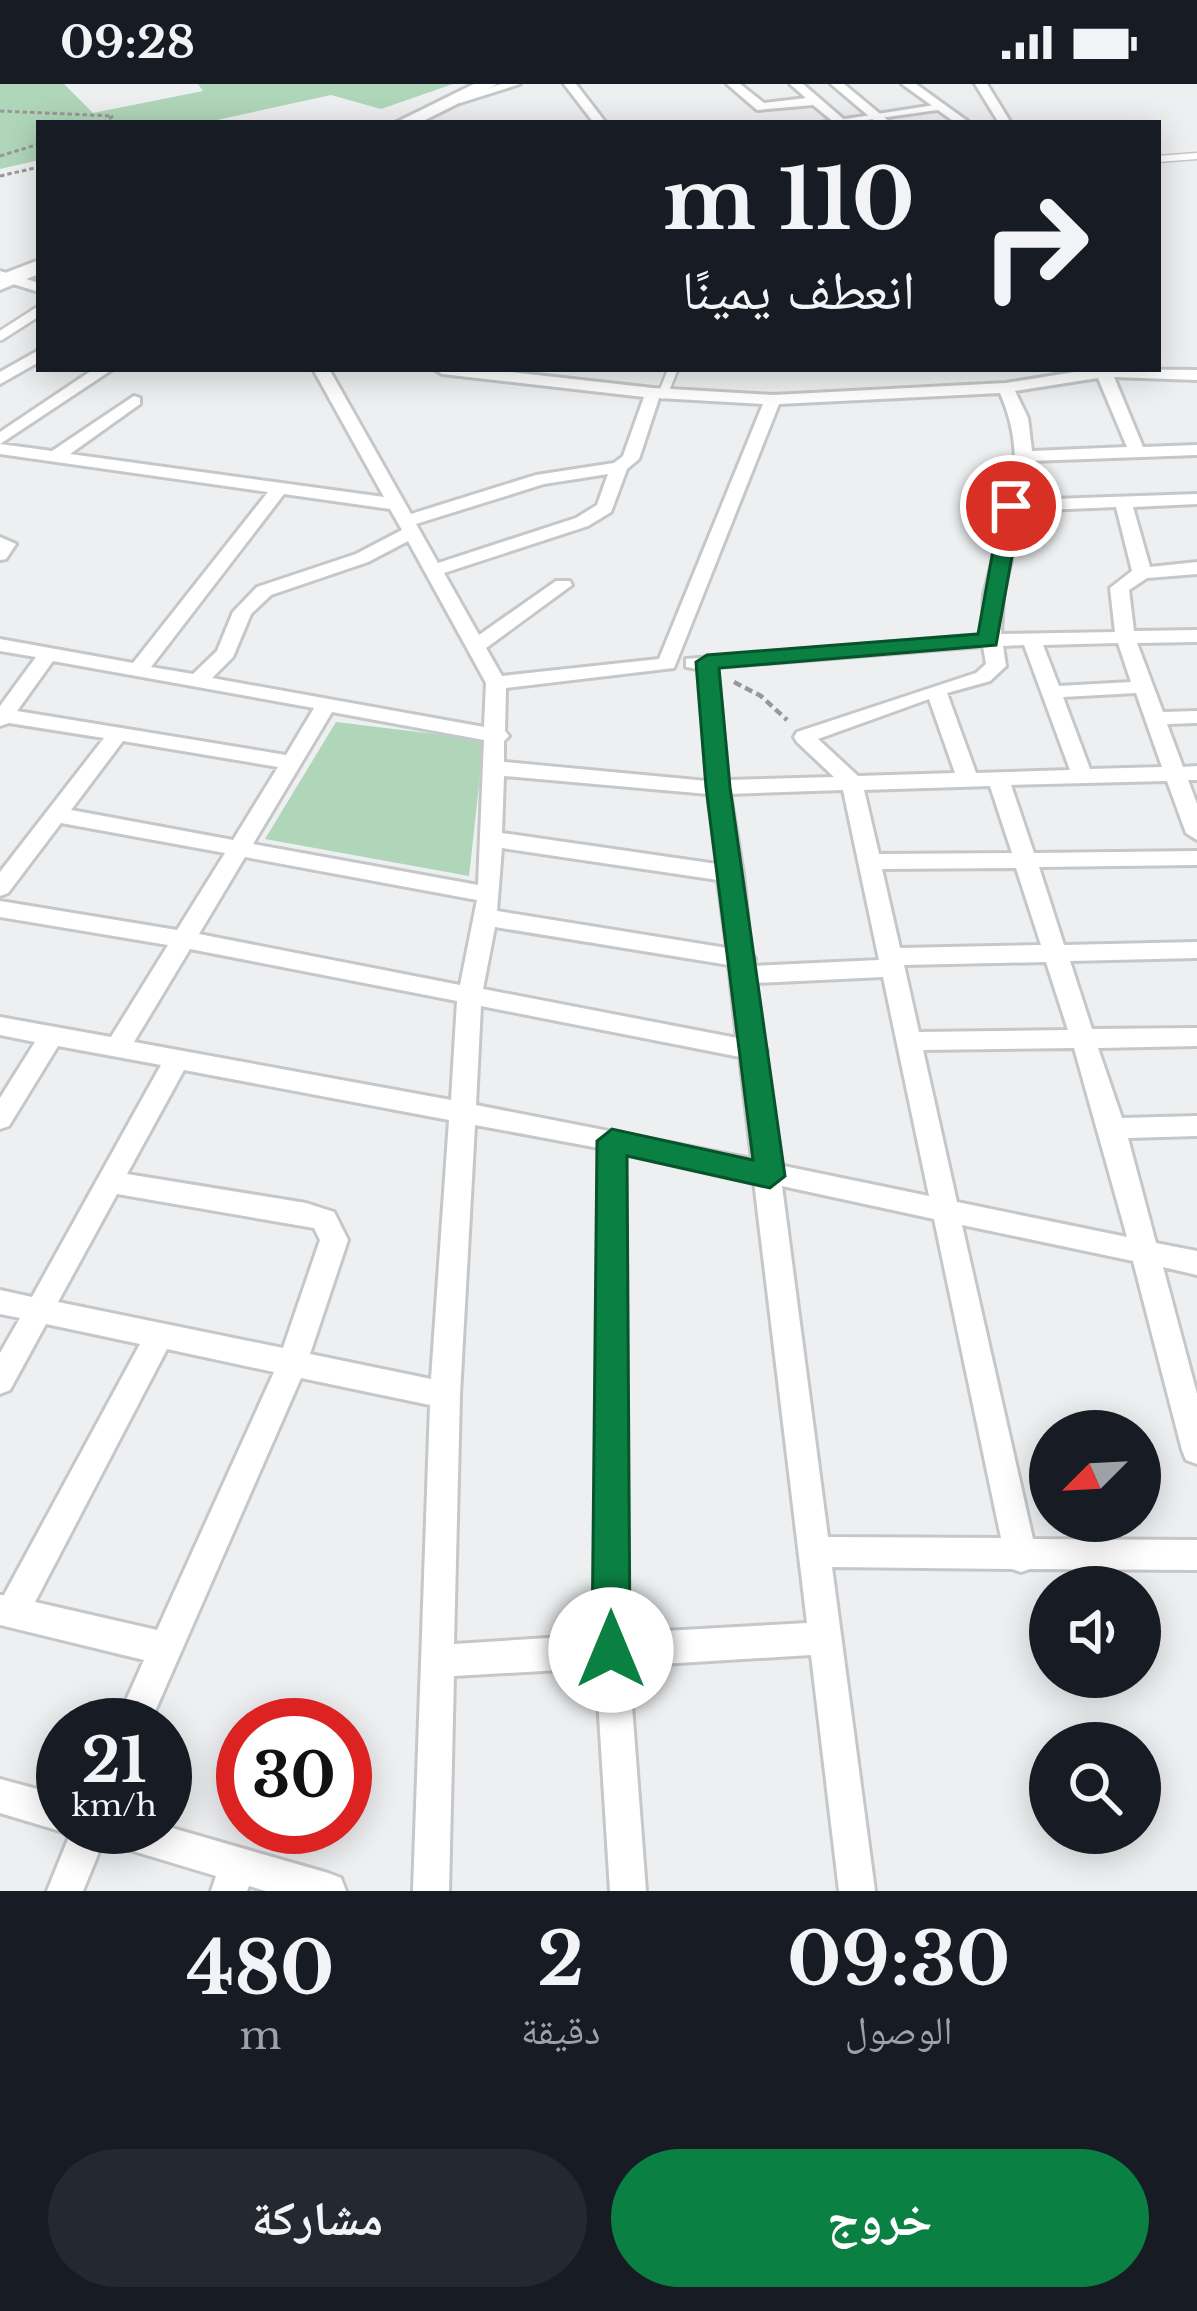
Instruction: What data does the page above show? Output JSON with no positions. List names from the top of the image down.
{
  "north": "bottom left",
  "page": {
    "status": "09:28",
    "turn": ["110 m", "انعطف يمينًا"],
    "speed": "21 km/h",
    "limit": "30",
    "eta": [
      "09:30",
      "الوصول",
      "2",
      "دقيقة",
      "480",
      "m"
    ],
    "buttons": ["خروج", "مشاركة"]
  }
}
